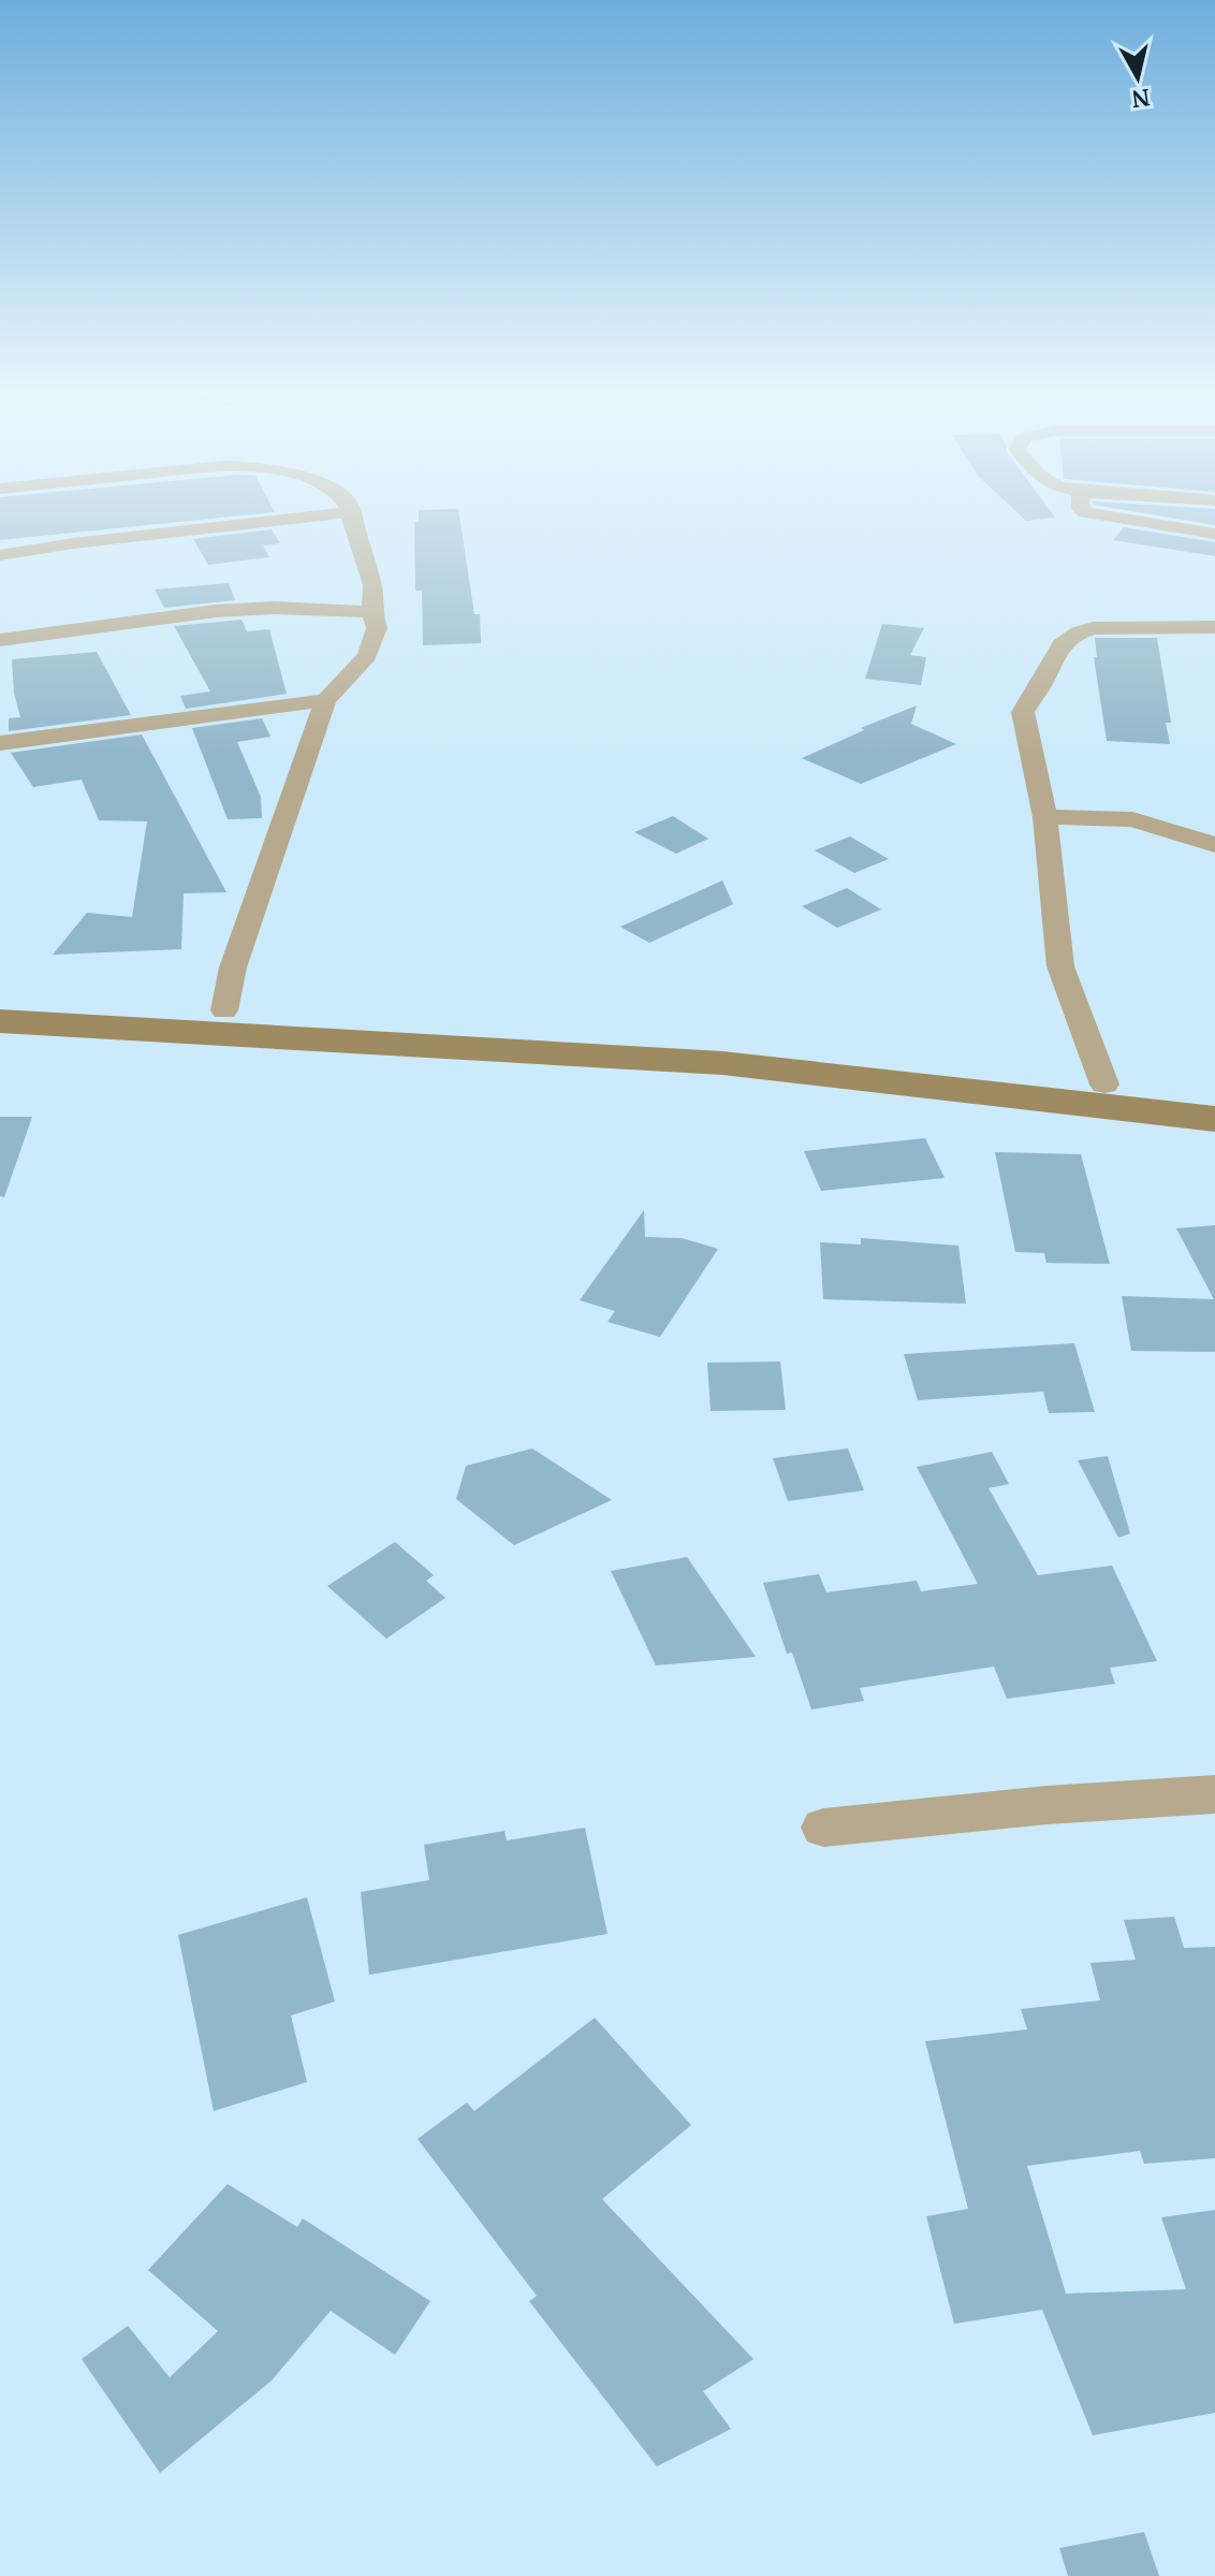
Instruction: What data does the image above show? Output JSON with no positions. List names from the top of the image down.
{
  "north": "bottom"
}
